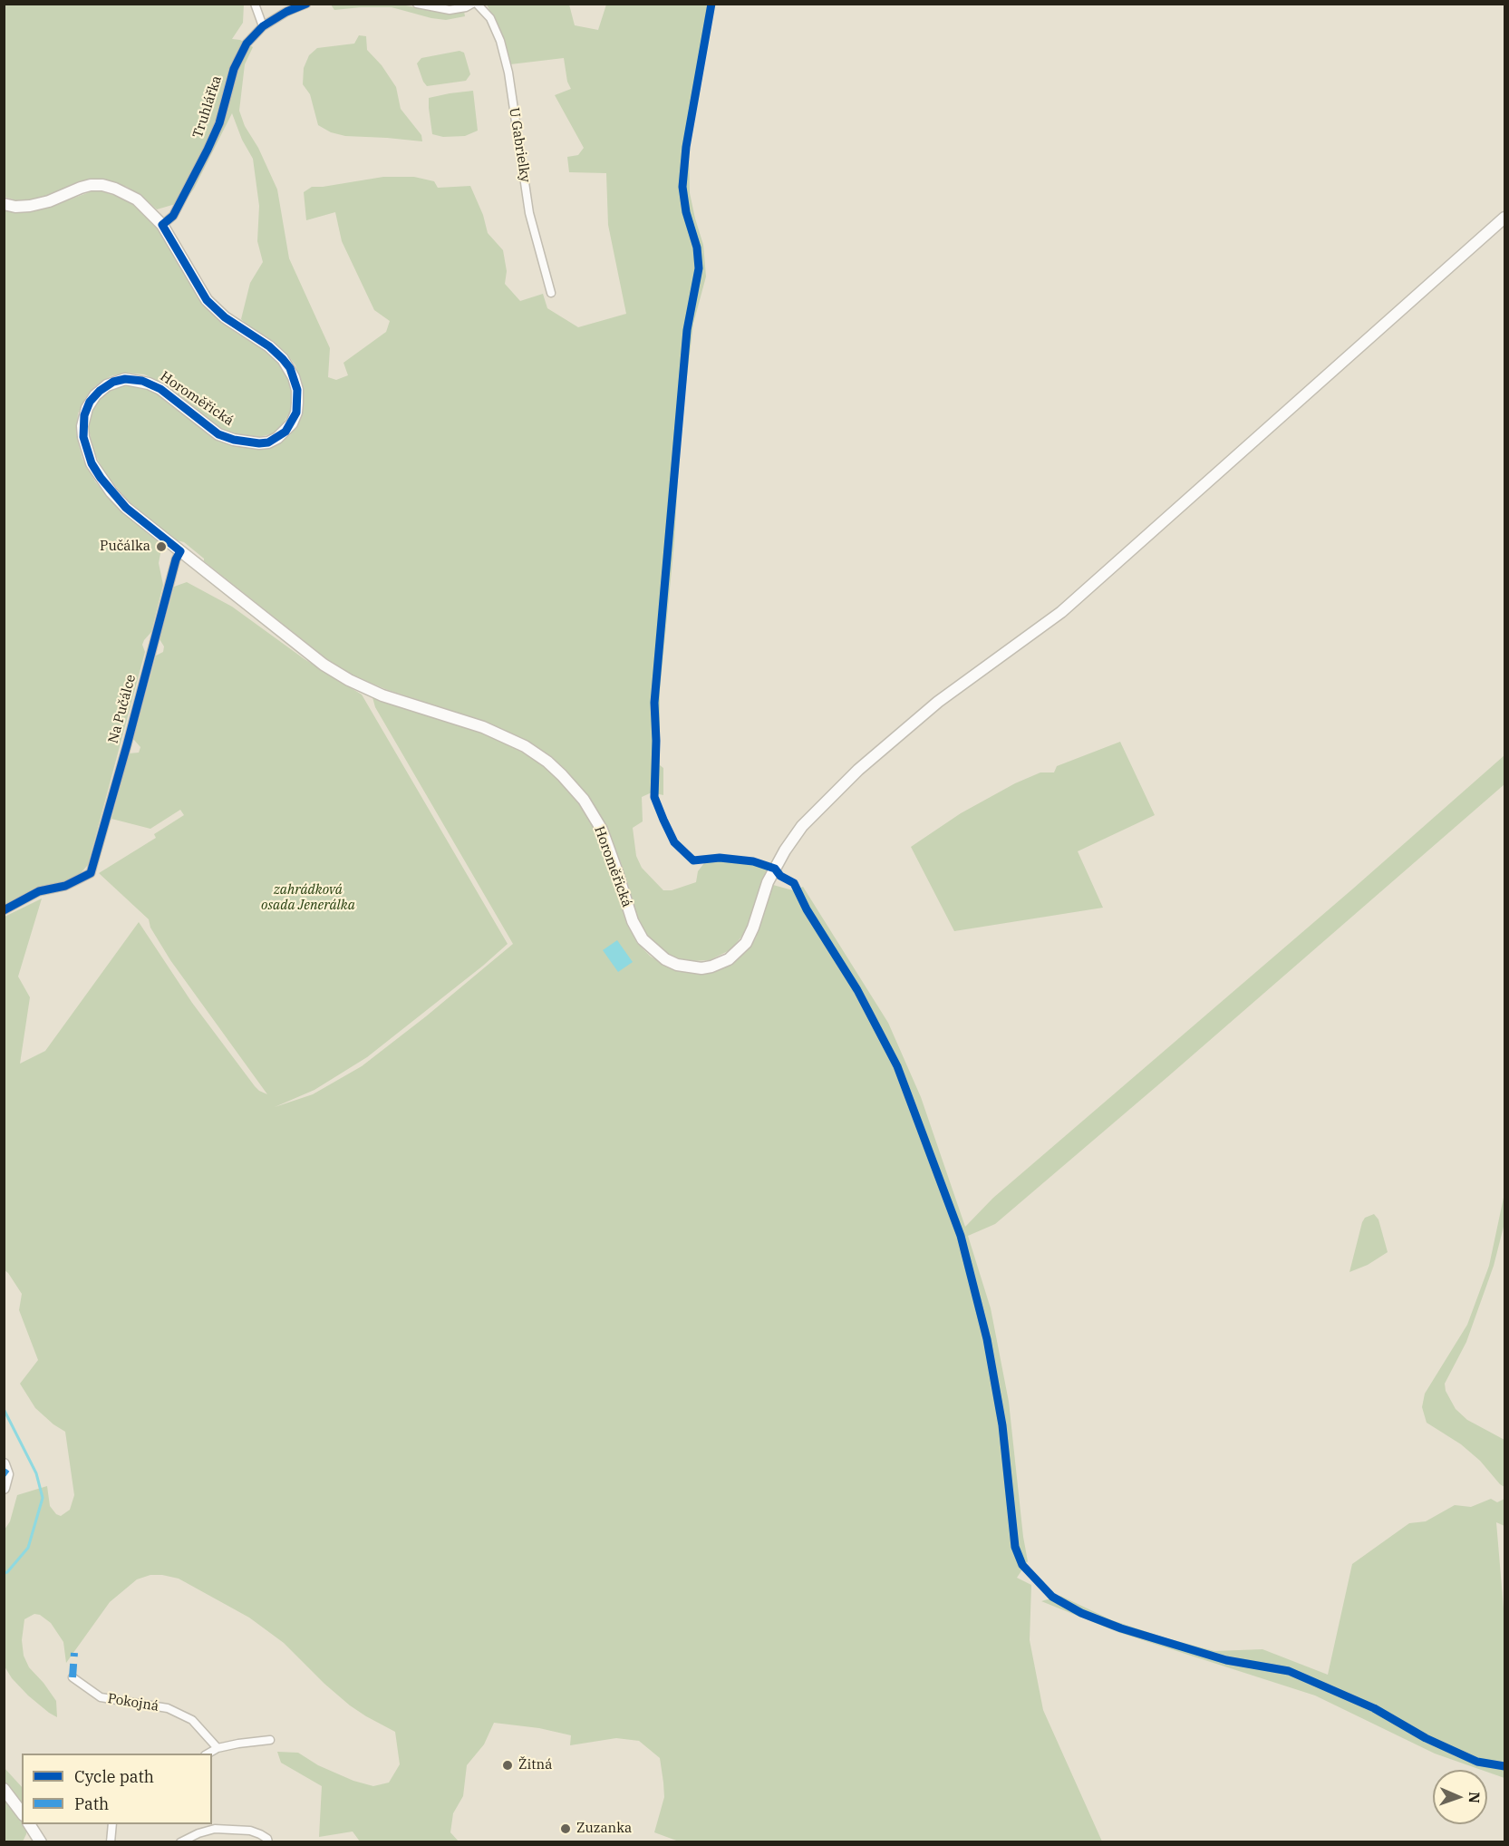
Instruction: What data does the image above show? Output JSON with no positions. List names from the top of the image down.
{
  "streets": {
    "main road": ["Horoměřická"],
    "street": [
      "Truhlářka",
      "U Gabrielky",
      "Na Pučálce",
      "Pokojná"
    ]
  },
  "crossings": [
    ["Truhlářka", "Horoměřická"],
    ["Horoměřická", "Na Pučálce"]
  ],
  "parks": ["zahrádková osada Jenerálka"],
  "places": ["Pučálka", "Žitná", "Zuzanka"],
  "legend": ["Cycle path", "Path"],
  "north": "right"
}
